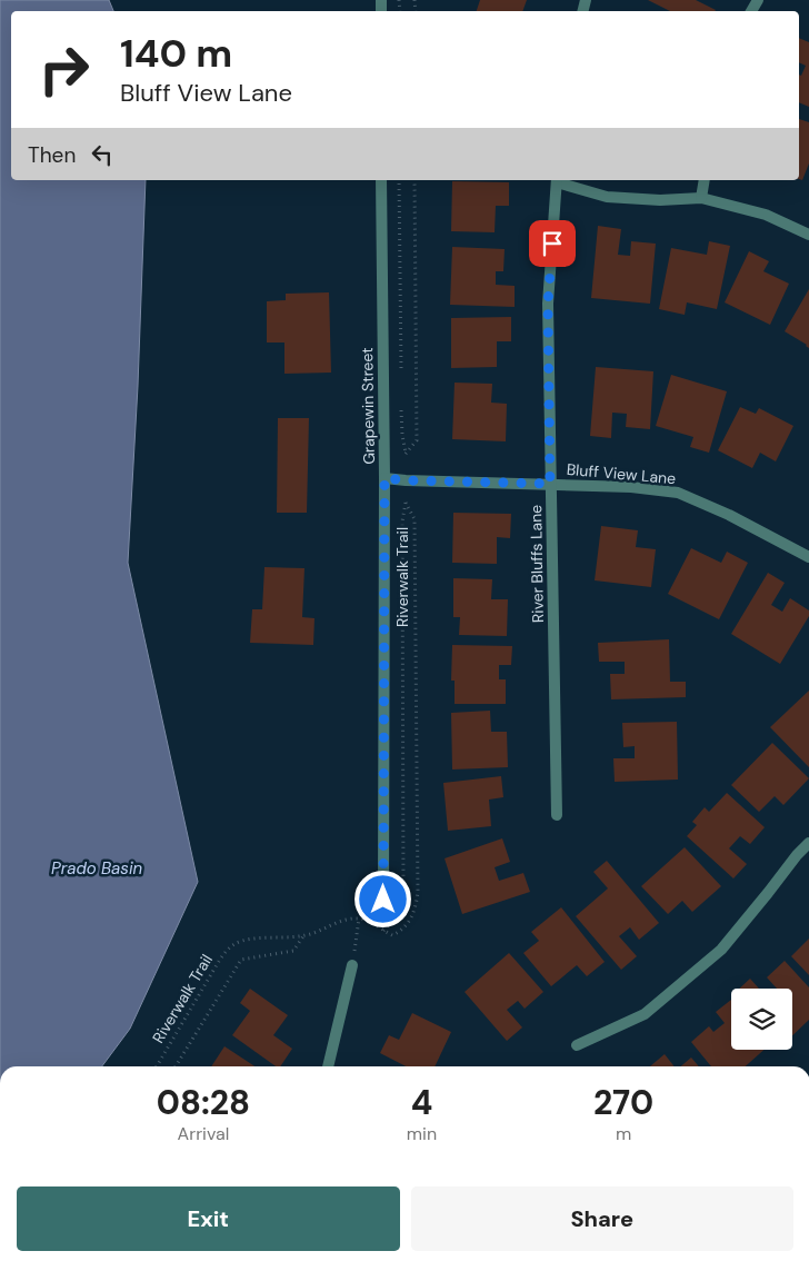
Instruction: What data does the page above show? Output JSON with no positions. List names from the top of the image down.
{
  "streets": {
    "street": ["Grapewin Street", "Bluff View Lane", "River Bluffs Lane"],
    "path": ["Riverwalk Trail"]
  },
  "crossings": [
    ["Grapewin Street", "Bluff View Lane"],
    ["Bluff View Lane", "River Bluffs Lane"]
  ],
  "water": ["Prado Basin"],
  "page": {
    "turn": ["140 m", "Bluff View Lane"],
    "then": "Then",
    "eta": [
      "08:28",
      "Arrival",
      "4",
      "min",
      "270",
      "m"
    ],
    "buttons": ["Exit", "Share"]
  }
}
